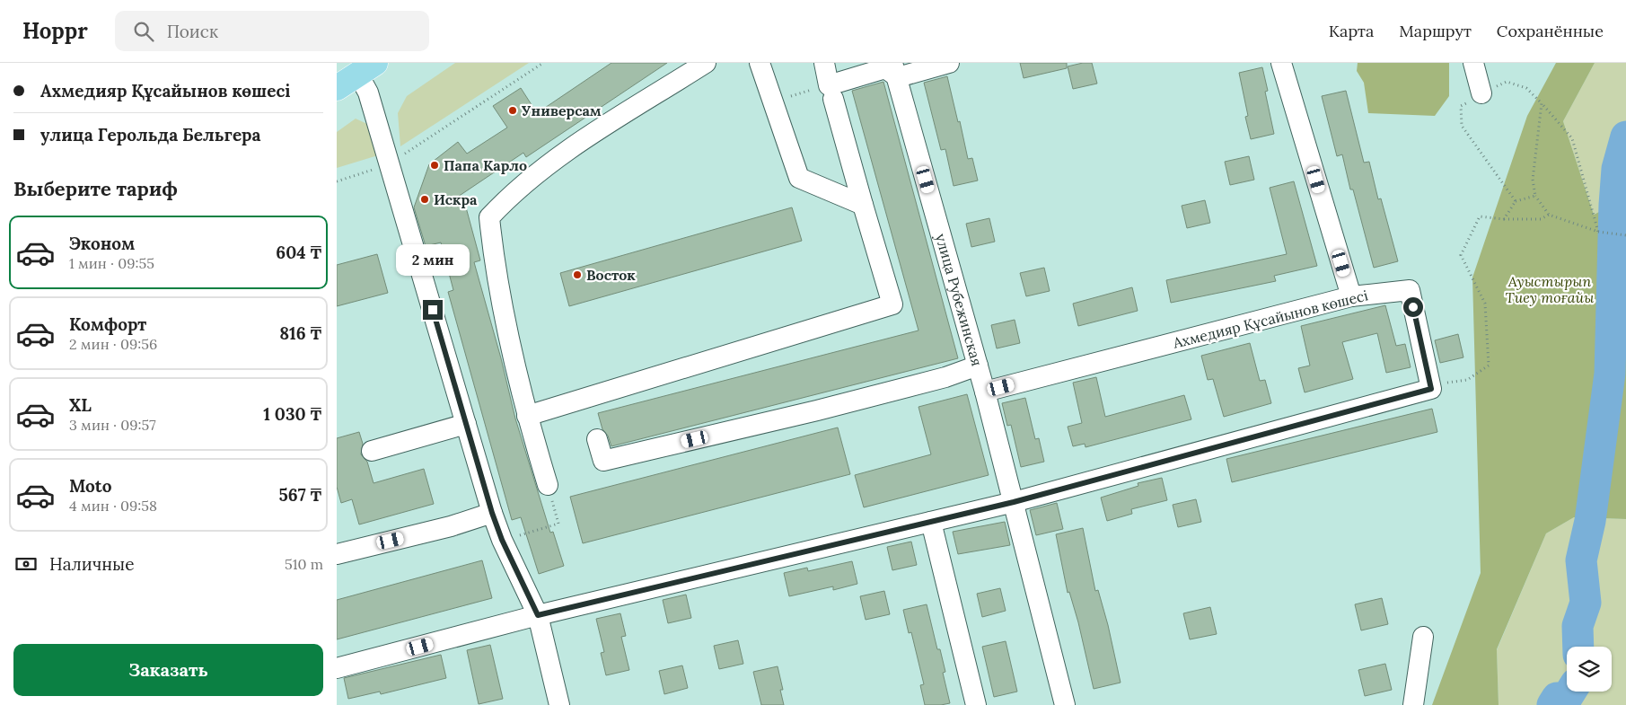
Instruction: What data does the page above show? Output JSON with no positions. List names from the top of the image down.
{
  "streets": {
    "street": ["улица Рубежинская", "Ахмедияр Құсайынов көшесі"]
  },
  "crossings": [
    ["улица Рубежинская", "Ахмедияр Құсайынов көшесі"]
  ],
  "parks": ["Ауыстырып Тиеу тоғайы"],
  "places": [
    "Универсам",
    "Папа Карло",
    "Искра",
    "Восток"
  ],
  "page": {
    "header": "Hoppr",
    "search": "Поиск",
    "nav": ["Карта", "Маршрут", "Сохранённые"],
    "banner": ["Ахмедияр Құсайынов көшесі", "улица Герольда Бельгера"],
    "heading": "Выберите тариф",
    "list": [
      {
        "name": "Эконом",
        "note": "1 мин · 09:55",
        "value": "604 ₸"
      },
      {
        "name": "Комфорт",
        "note": "2 мин · 09:56",
        "value": "816 ₸"
      },
      {
        "name": "XL",
        "note": "3 мин · 09:57",
        "value": "1 030 ₸"
      },
      {
        "name": "Moto",
        "note": "4 мин · 09:58",
        "value": "567 ₸"
      }
    ],
    "bubble": "2 мин",
    "pay": ["Наличные", "510 m"],
    "buttons": "Заказать"
  }
}
